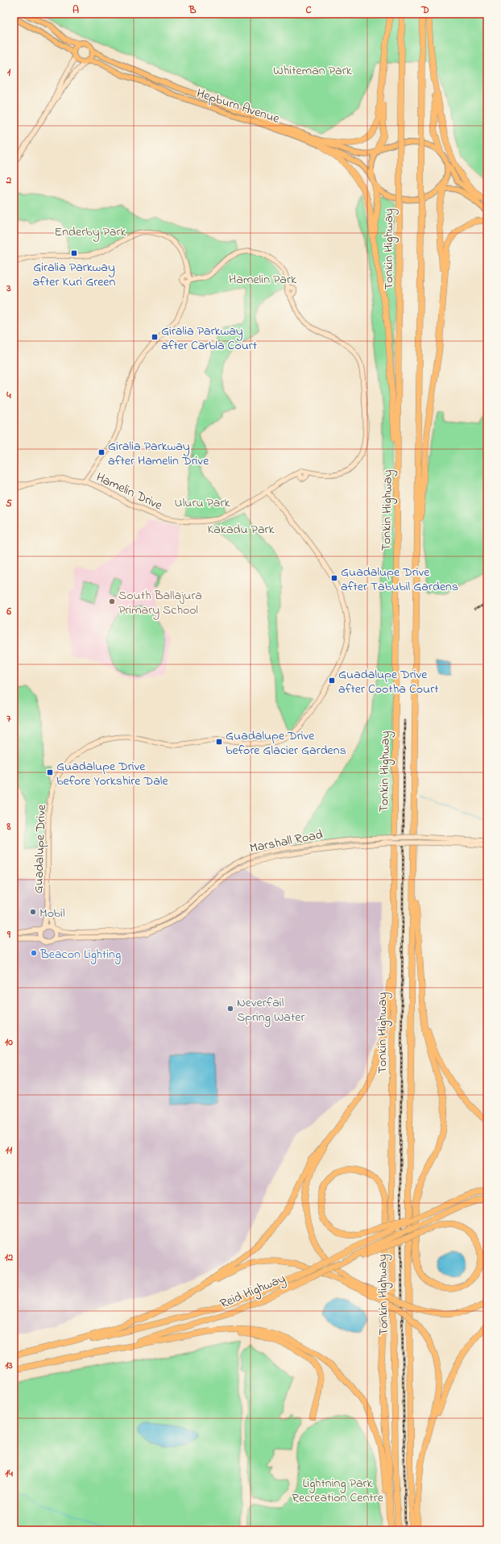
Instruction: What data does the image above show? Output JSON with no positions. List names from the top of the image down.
{
  "streets": {
    "highway": ["Tonkin Highway", "Reid Highway"],
    "main road": ["Hepburn Avenue"],
    "street": ["Hamelin Drive", "Marshall Road", "Guadalupe Drive"]
  },
  "crossings": [
    ["Hamelin Drive", "Guadalupe Drive"],
    ["Marshall Road", "Guadalupe Drive"]
  ],
  "parks": [
    "Whiteman Park",
    "Enderby Park",
    "Hamelin Park",
    "Uluru Park",
    "Kakadu Park",
    "Lightning Park Recreation Centre"
  ],
  "places": {
    "transit": [
      "Giralia Parkway after Kuri Green",
      "Giralia Parkway after Carbla Court",
      "Giralia Parkway after Hamelin Drive",
      "Guadalupe Drive after Tabubil Gardens",
      "Guadalupe Drive after Cootha Court",
      "Guadalupe Drive before Glacier Gardens",
      "Guadalupe Drive before Yorkshire Dale"
    ],
    "other": [
      "South Ballajura Primary School",
      "Mobil",
      "Beacon Lighting",
      "Neverfail Spring Water"
    ]
  },
  "grid": {
    "columns": [
      "A",
      "B",
      "C",
      "D"
    ],
    "rows": [
      "1",
      "2",
      "3",
      "4",
      "5",
      "6",
      "7",
      "8",
      "9",
      "10",
      "11",
      "12",
      "13",
      "14"
    ]
  }
}
